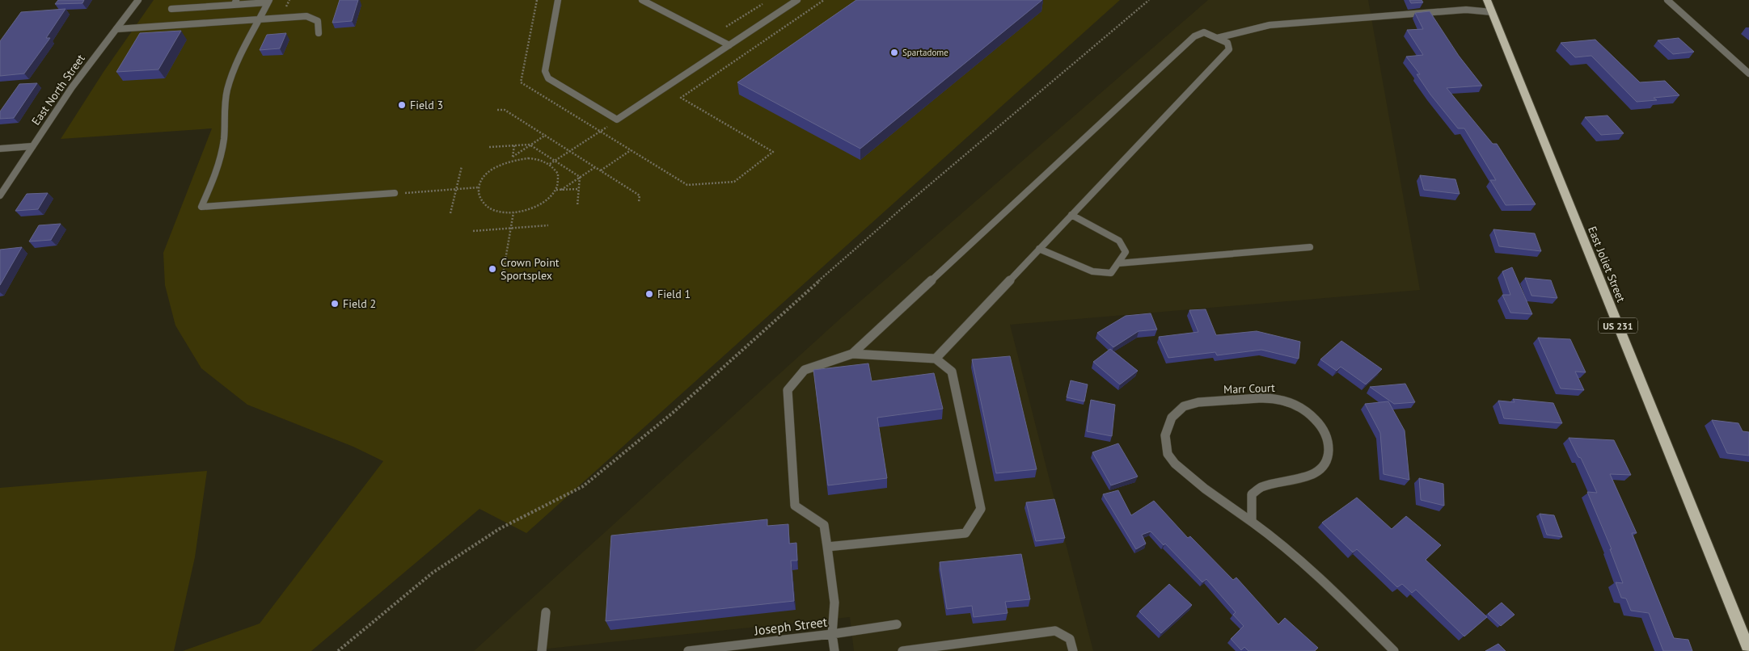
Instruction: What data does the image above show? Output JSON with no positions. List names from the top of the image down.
{
  "streets": {
    "main road": ["East Joliet Street", "US 231"],
    "street": ["East North Street", "Marr Court", "Joseph Street"]
  },
  "places": [
    "Spartadome",
    "Field 3",
    "Crown Point Sportsplex",
    "Field 1",
    "Field 2"
  ]
}
